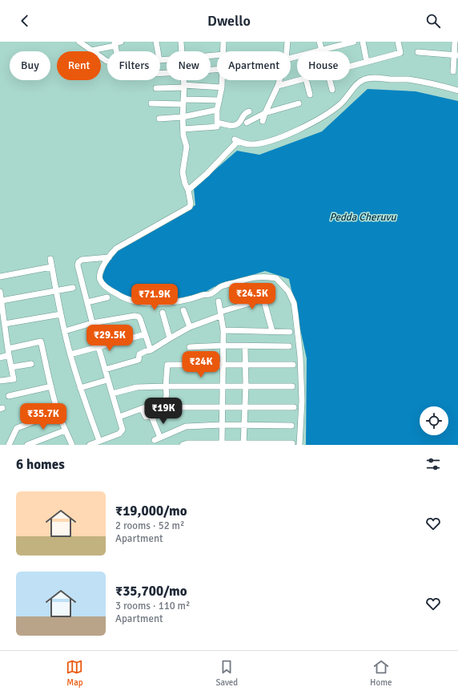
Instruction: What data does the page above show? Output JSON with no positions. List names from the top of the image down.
{
  "water": ["Pedda Cheruvu"],
  "page": {
    "header": "Dwello",
    "chip": [
      "Buy",
      "Rent",
      "Filters",
      "New",
      "Apartment",
      "House"
    ],
    "price": [
      "₹24.5K",
      "₹71.9K",
      "₹29.5K",
      "₹24K",
      "₹19K",
      "₹35.7K"
    ],
    "heading": "6 homes",
    "list": [
      {
        "name": "₹19,000/mo",
        "note": "2 rooms · 52 m² · Apartment"
      },
      {
        "name": "₹35,700/mo",
        "note": "3 rooms · 110 m² · Apartment"
      }
    ],
    "tabs": ["Map", "Saved", "Home"]
  }
}
